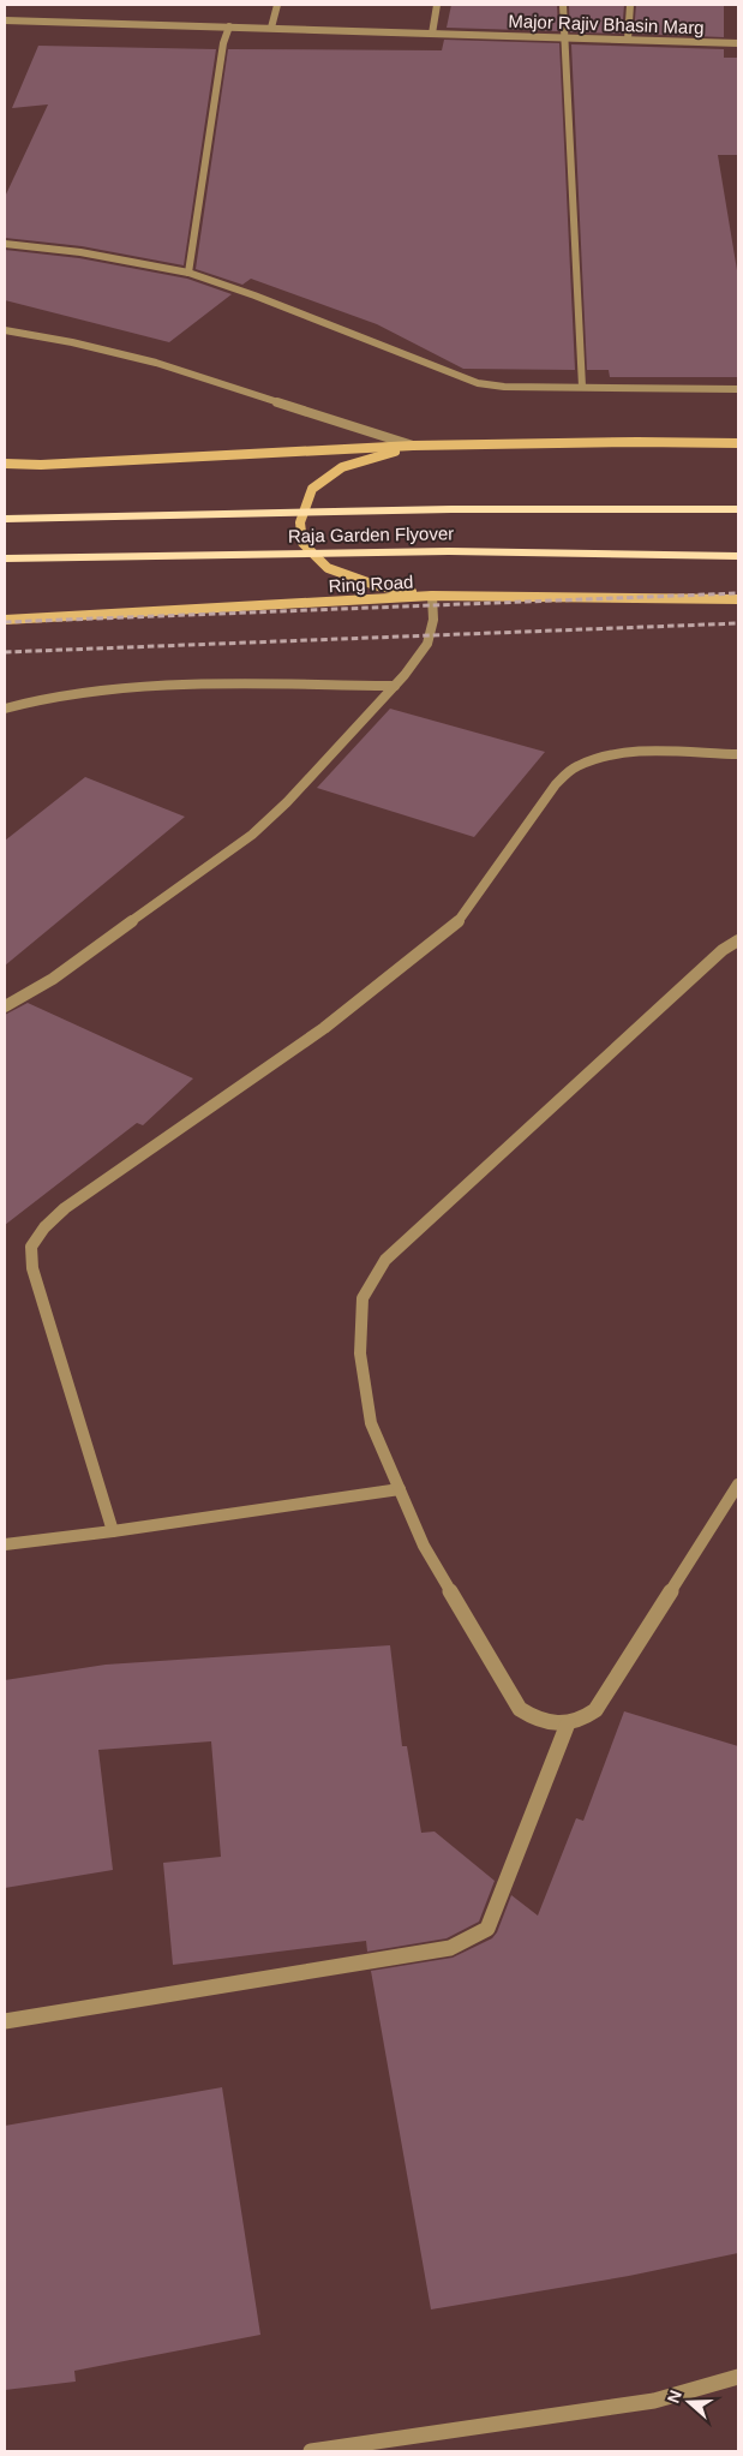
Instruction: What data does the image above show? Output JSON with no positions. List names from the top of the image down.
{
  "streets": {
    "main road": ["Raja Garden Flyover", "Ring Road"],
    "street": ["Major Rajiv Bhasin Marg"]
  },
  "north": "left"
}
